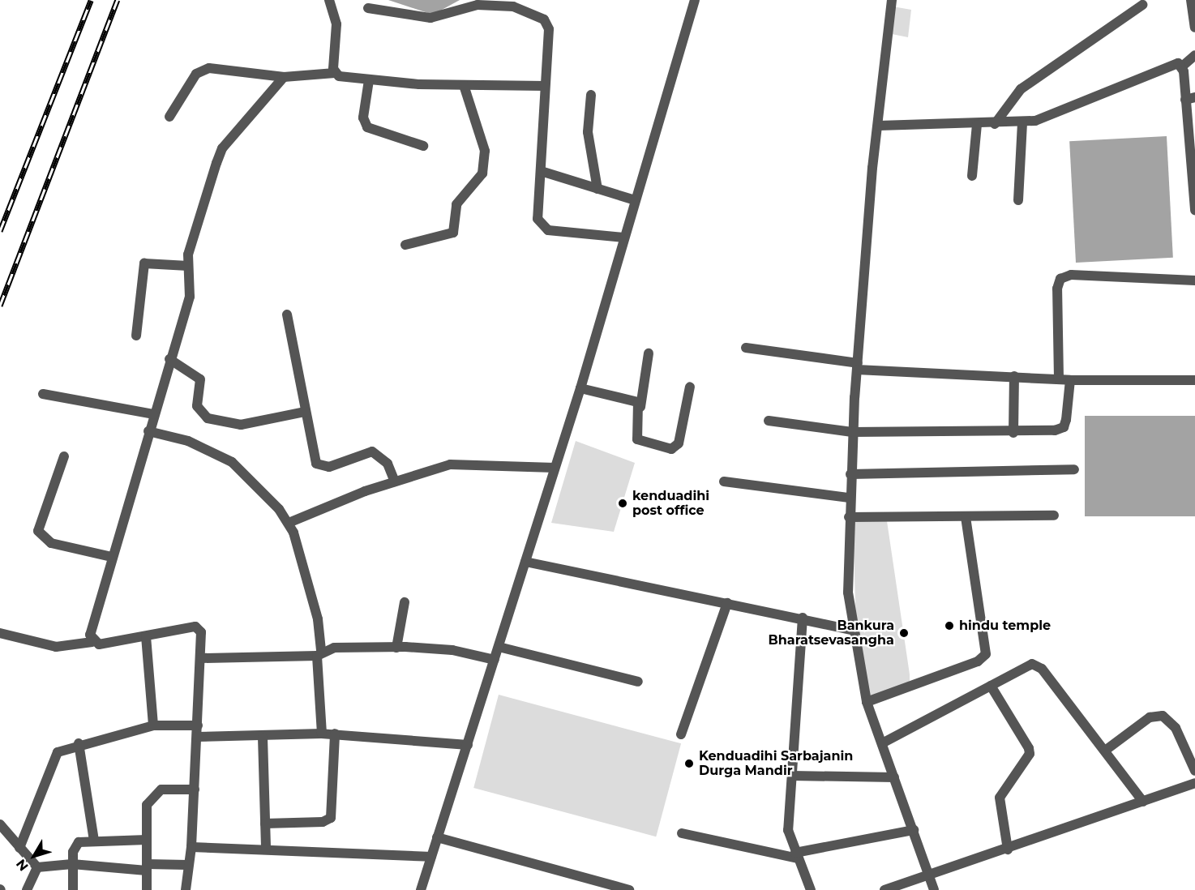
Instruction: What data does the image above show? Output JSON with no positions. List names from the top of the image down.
{
  "places": [
    "kenduadihi post office",
    "hindu temple",
    "Bankura Bharatsevasangha",
    "Kenduadihi Sarbajanin Durga Mandir"
  ],
  "north": "bottom left"
}
